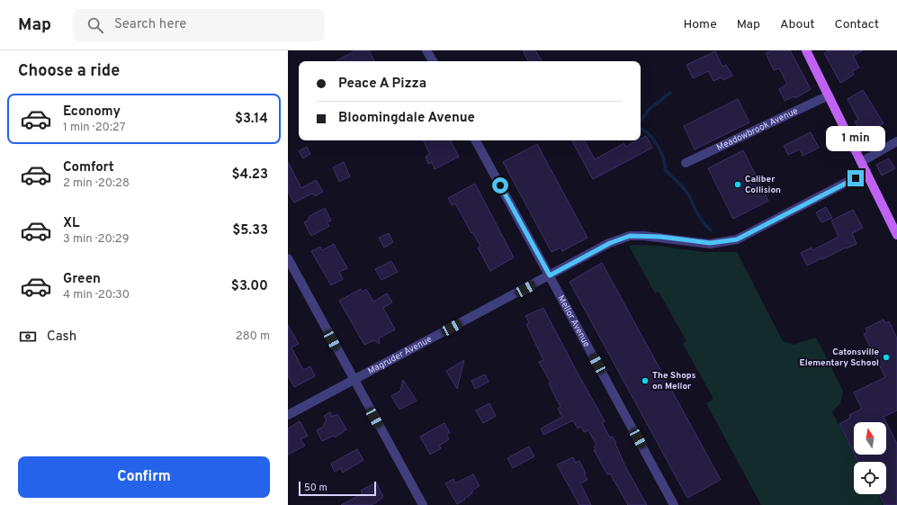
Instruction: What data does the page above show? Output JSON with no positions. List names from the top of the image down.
{
  "streets": {
    "street": ["Meadowbrook Avenue", "Mellor Avenue", "Magruder Avenue"]
  },
  "crossings": [
    ["Mellor Avenue", "Magruder Avenue"]
  ],
  "places": ["Caliber Collision", "Catonsville Elementary School", "The Shops on Mellor"],
  "scale_bar": "50 m",
  "north": "top",
  "page": {
    "header": "Map",
    "search": "Search here",
    "nav": [
      "Home",
      "Map",
      "About",
      "Contact"
    ],
    "heading": "Choose a ride",
    "banner": ["Peace A Pizza", "Bloomingdale Avenue"],
    "list": [
      {
        "name": "Economy",
        "note": "1 min · 20:27",
        "value": "$3.14"
      },
      {
        "name": "Comfort",
        "note": "2 min · 20:28",
        "value": "$4.23"
      },
      {
        "name": "XL",
        "note": "3 min · 20:29",
        "value": "$5.33"
      },
      {
        "name": "Green",
        "note": "4 min · 20:30",
        "value": "$3.00"
      }
    ],
    "bubble": "1 min",
    "pay": ["Cash", "280 m"],
    "buttons": "Confirm",
    "scale": "50 m"
  }
}
